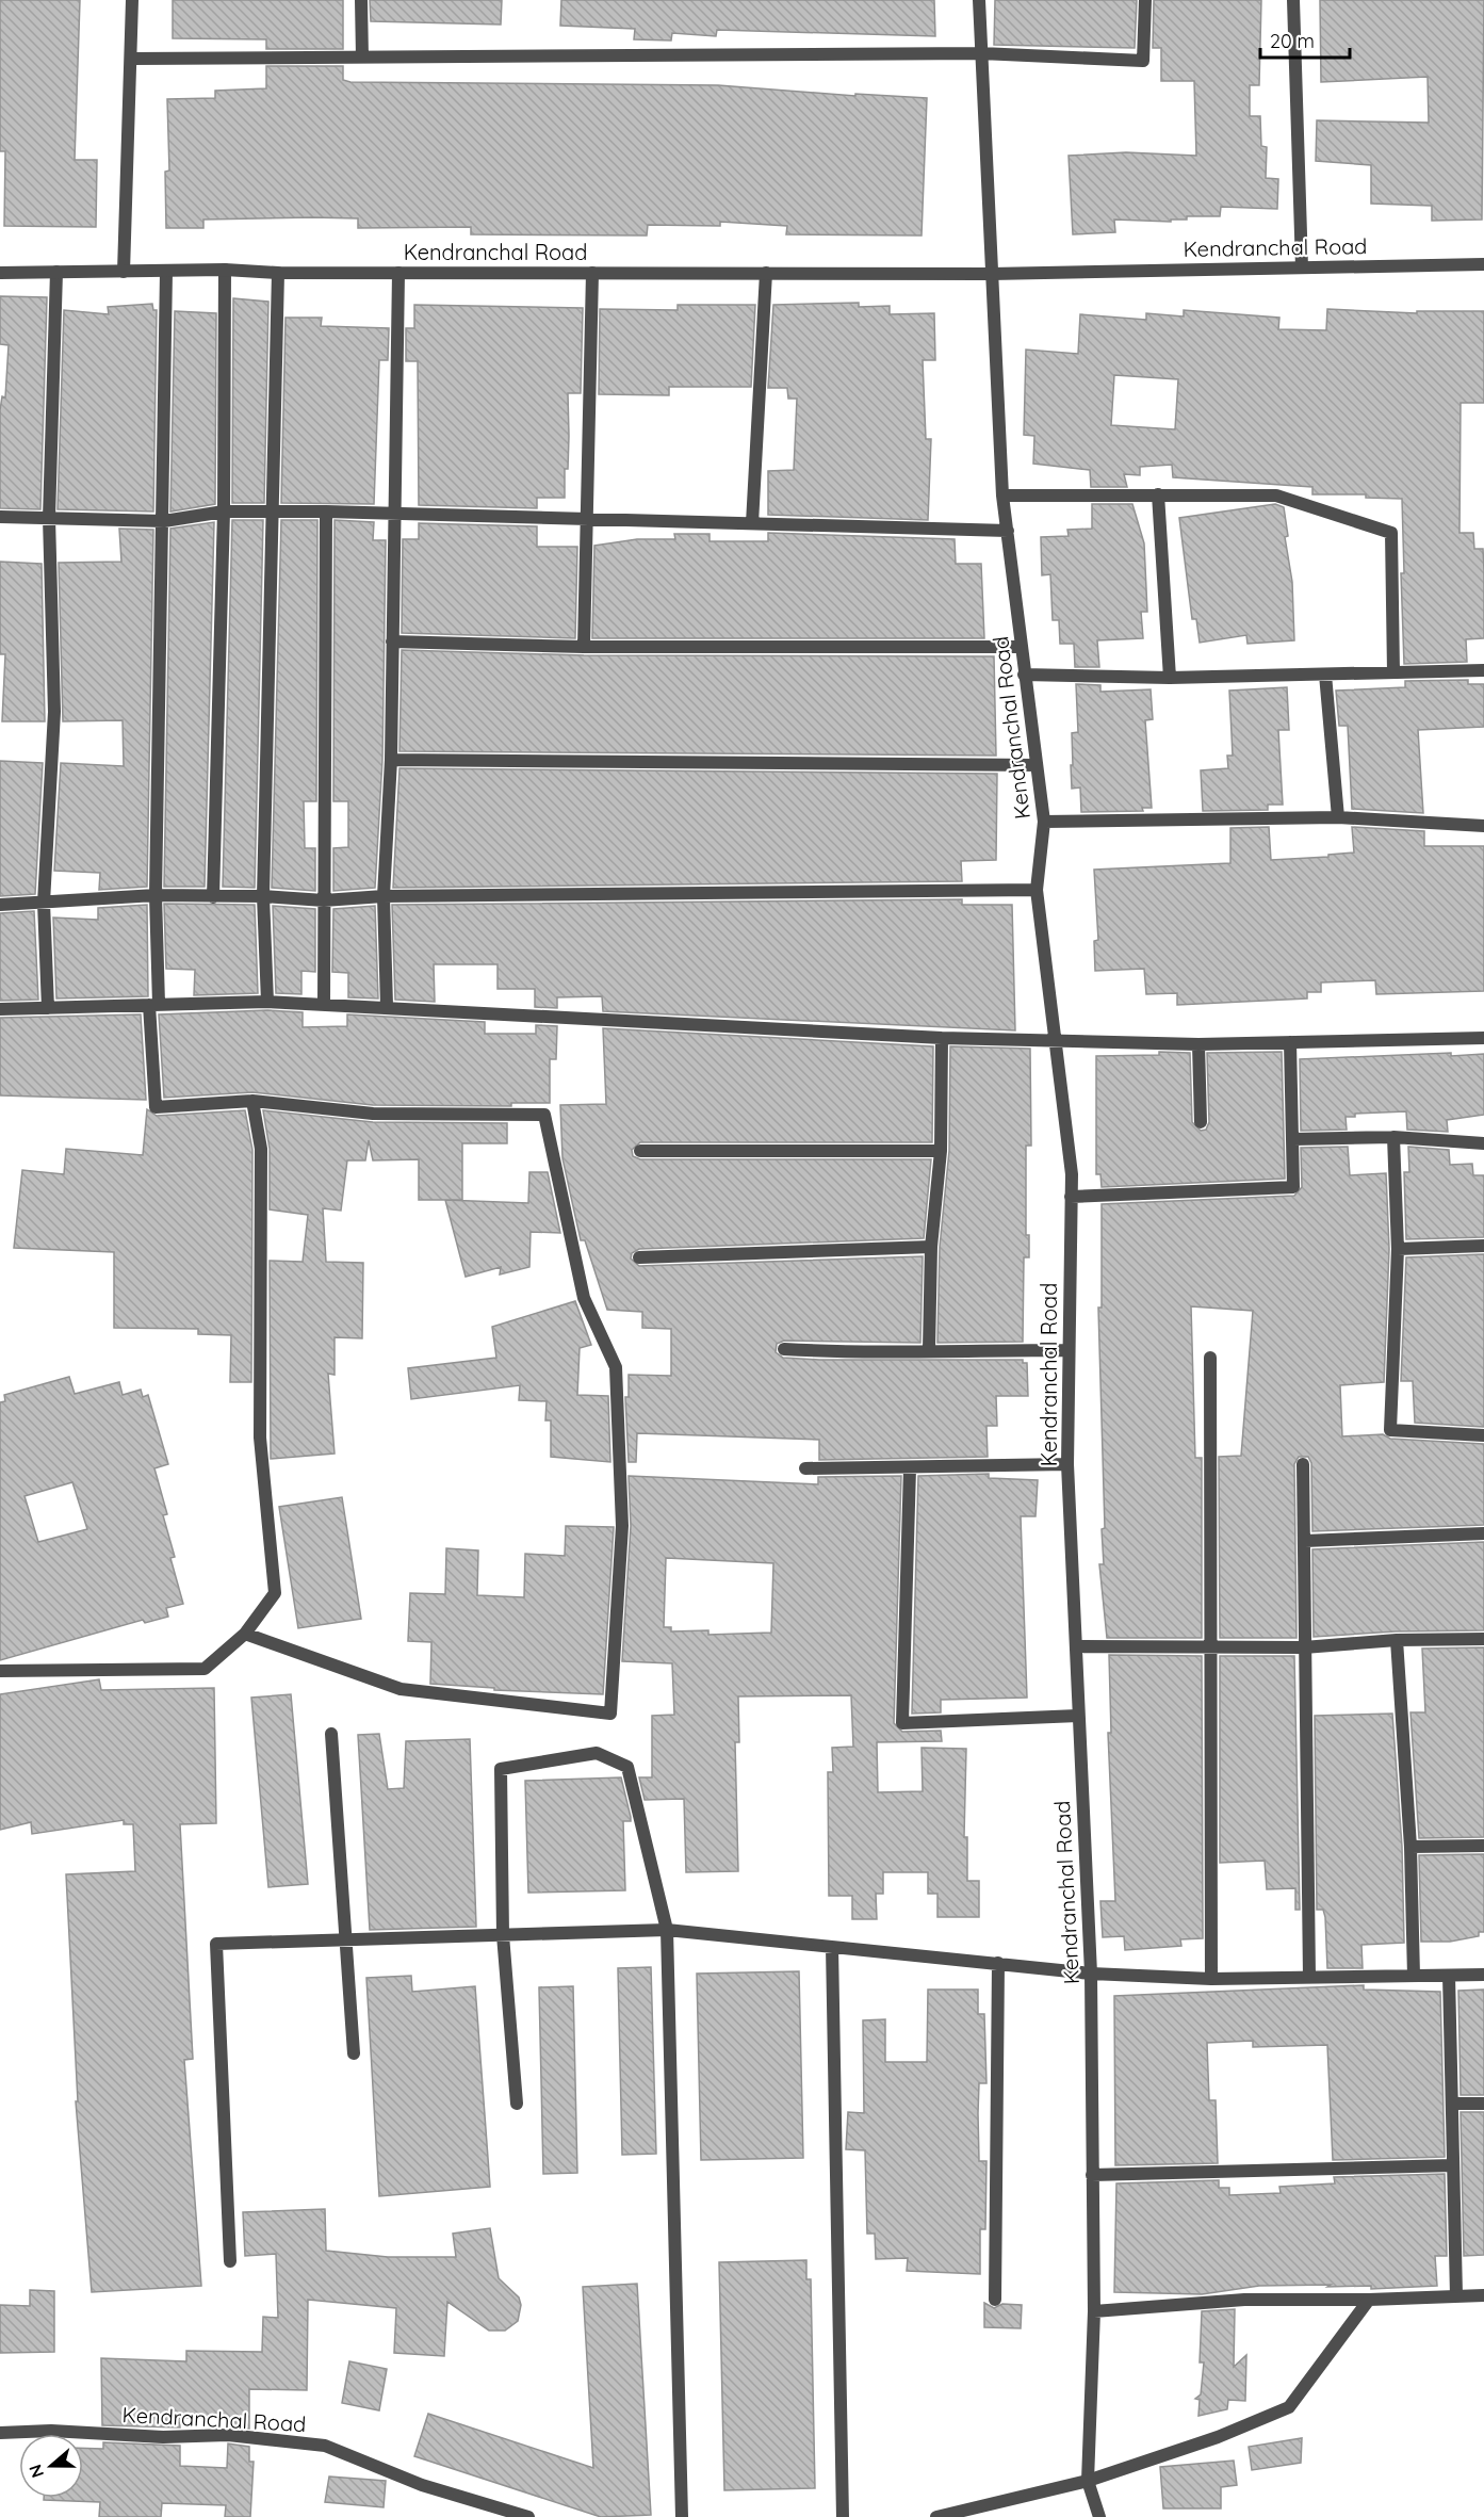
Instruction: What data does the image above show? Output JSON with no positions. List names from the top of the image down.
{
  "streets": {
    "street": ["Kendranchal Road"]
  },
  "scale_bar": "20 m",
  "north": "left"
}
